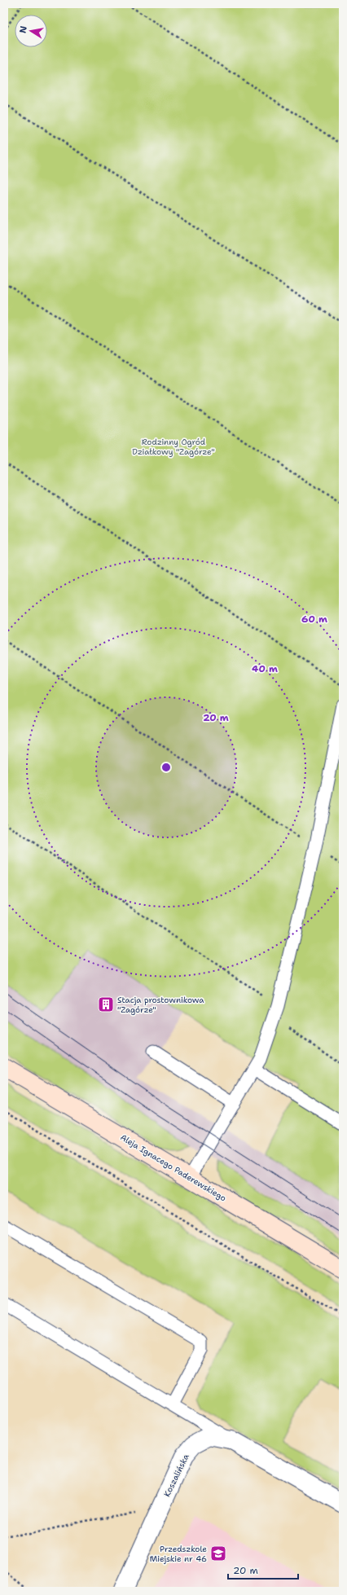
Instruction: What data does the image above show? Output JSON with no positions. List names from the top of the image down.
{
  "streets": {
    "street": ["Aleja Ignacego Paderewskiego", "Koszalińska"]
  },
  "parks": ["Rodzinny Ogród Działkowy \"Zagórze\""],
  "places": {
    "building": ["Stacja prostownikowa \"Zagórze\""],
    "school or university": ["Przedszkole Miejskie nr 46"]
  },
  "scale_bar": "20 m",
  "north": "left",
  "rings": ["60 m", "40 m", "20 m"]
}
